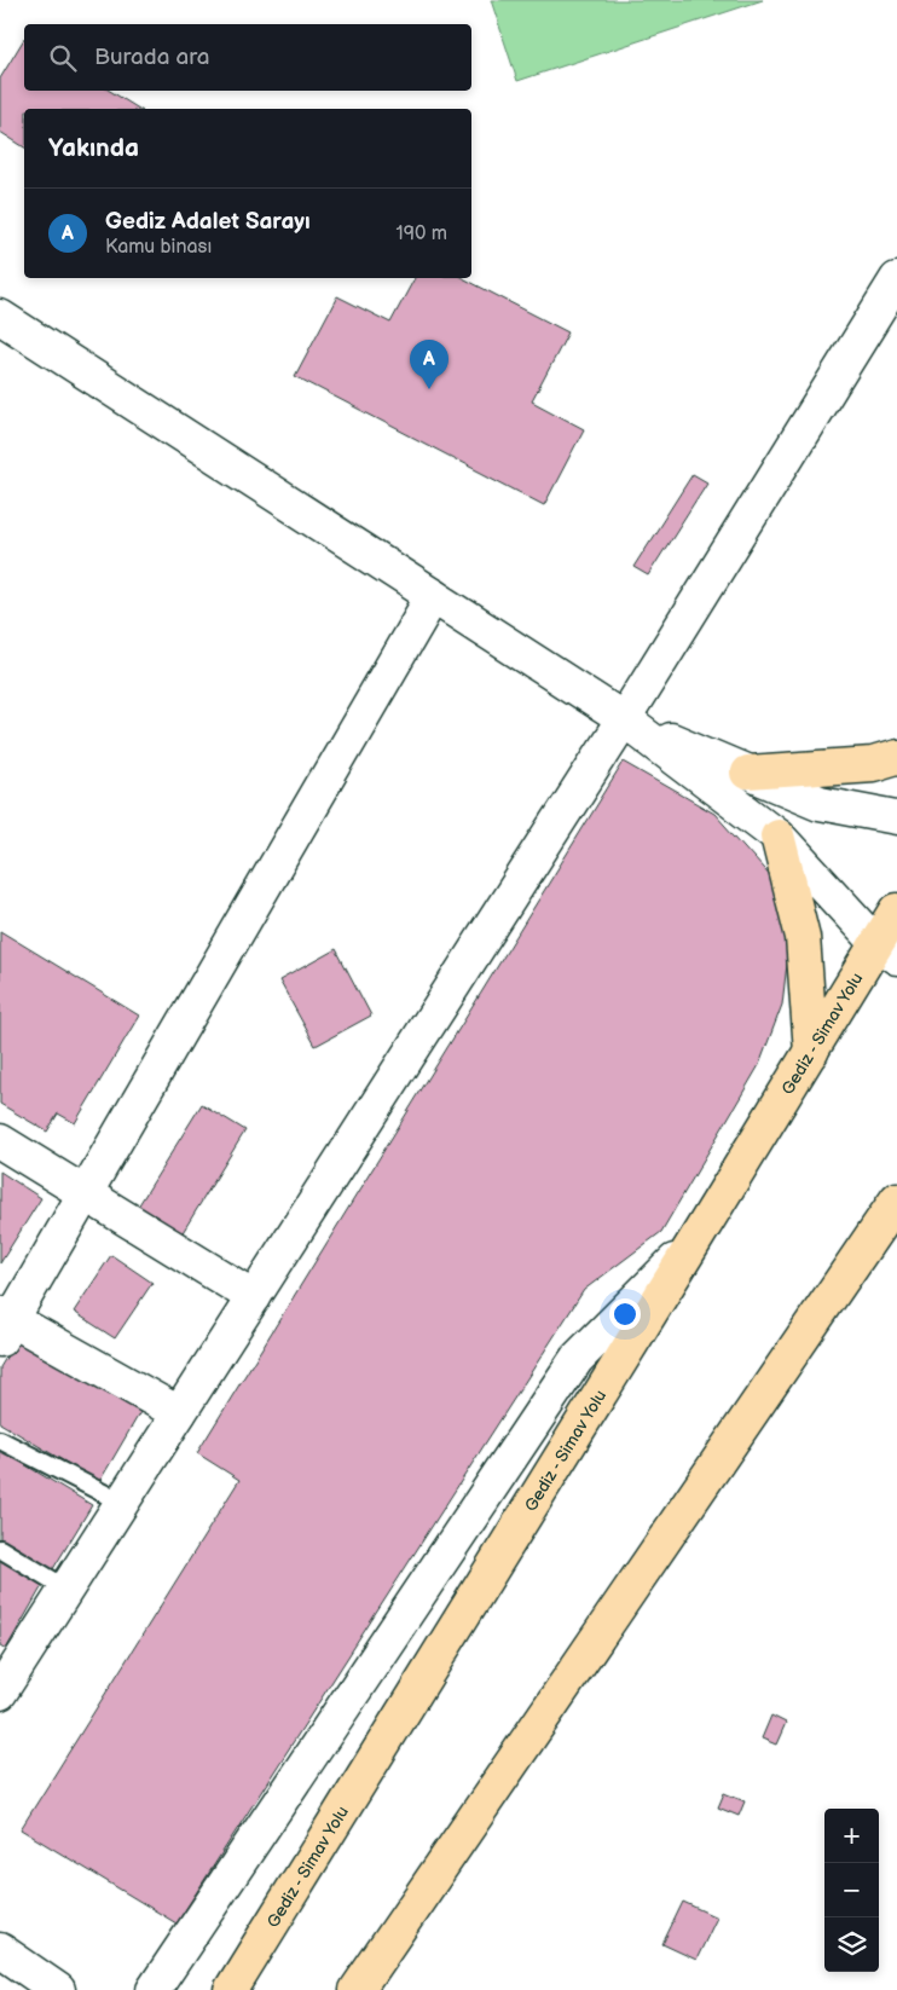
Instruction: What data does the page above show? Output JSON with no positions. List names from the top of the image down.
{
  "streets": {
    "highway": ["Gediz - Simav Yolu"]
  },
  "page": {
    "search": "Burada ara",
    "heading": "Yakında",
    "list": [
      {
        "mark": "A",
        "name": "Gediz Adalet Sarayı",
        "note": "Kamu binası",
        "value": "190 m"
      }
    ],
    "pins": "A",
    "map_buttons": ["+", "−"]
  }
}
